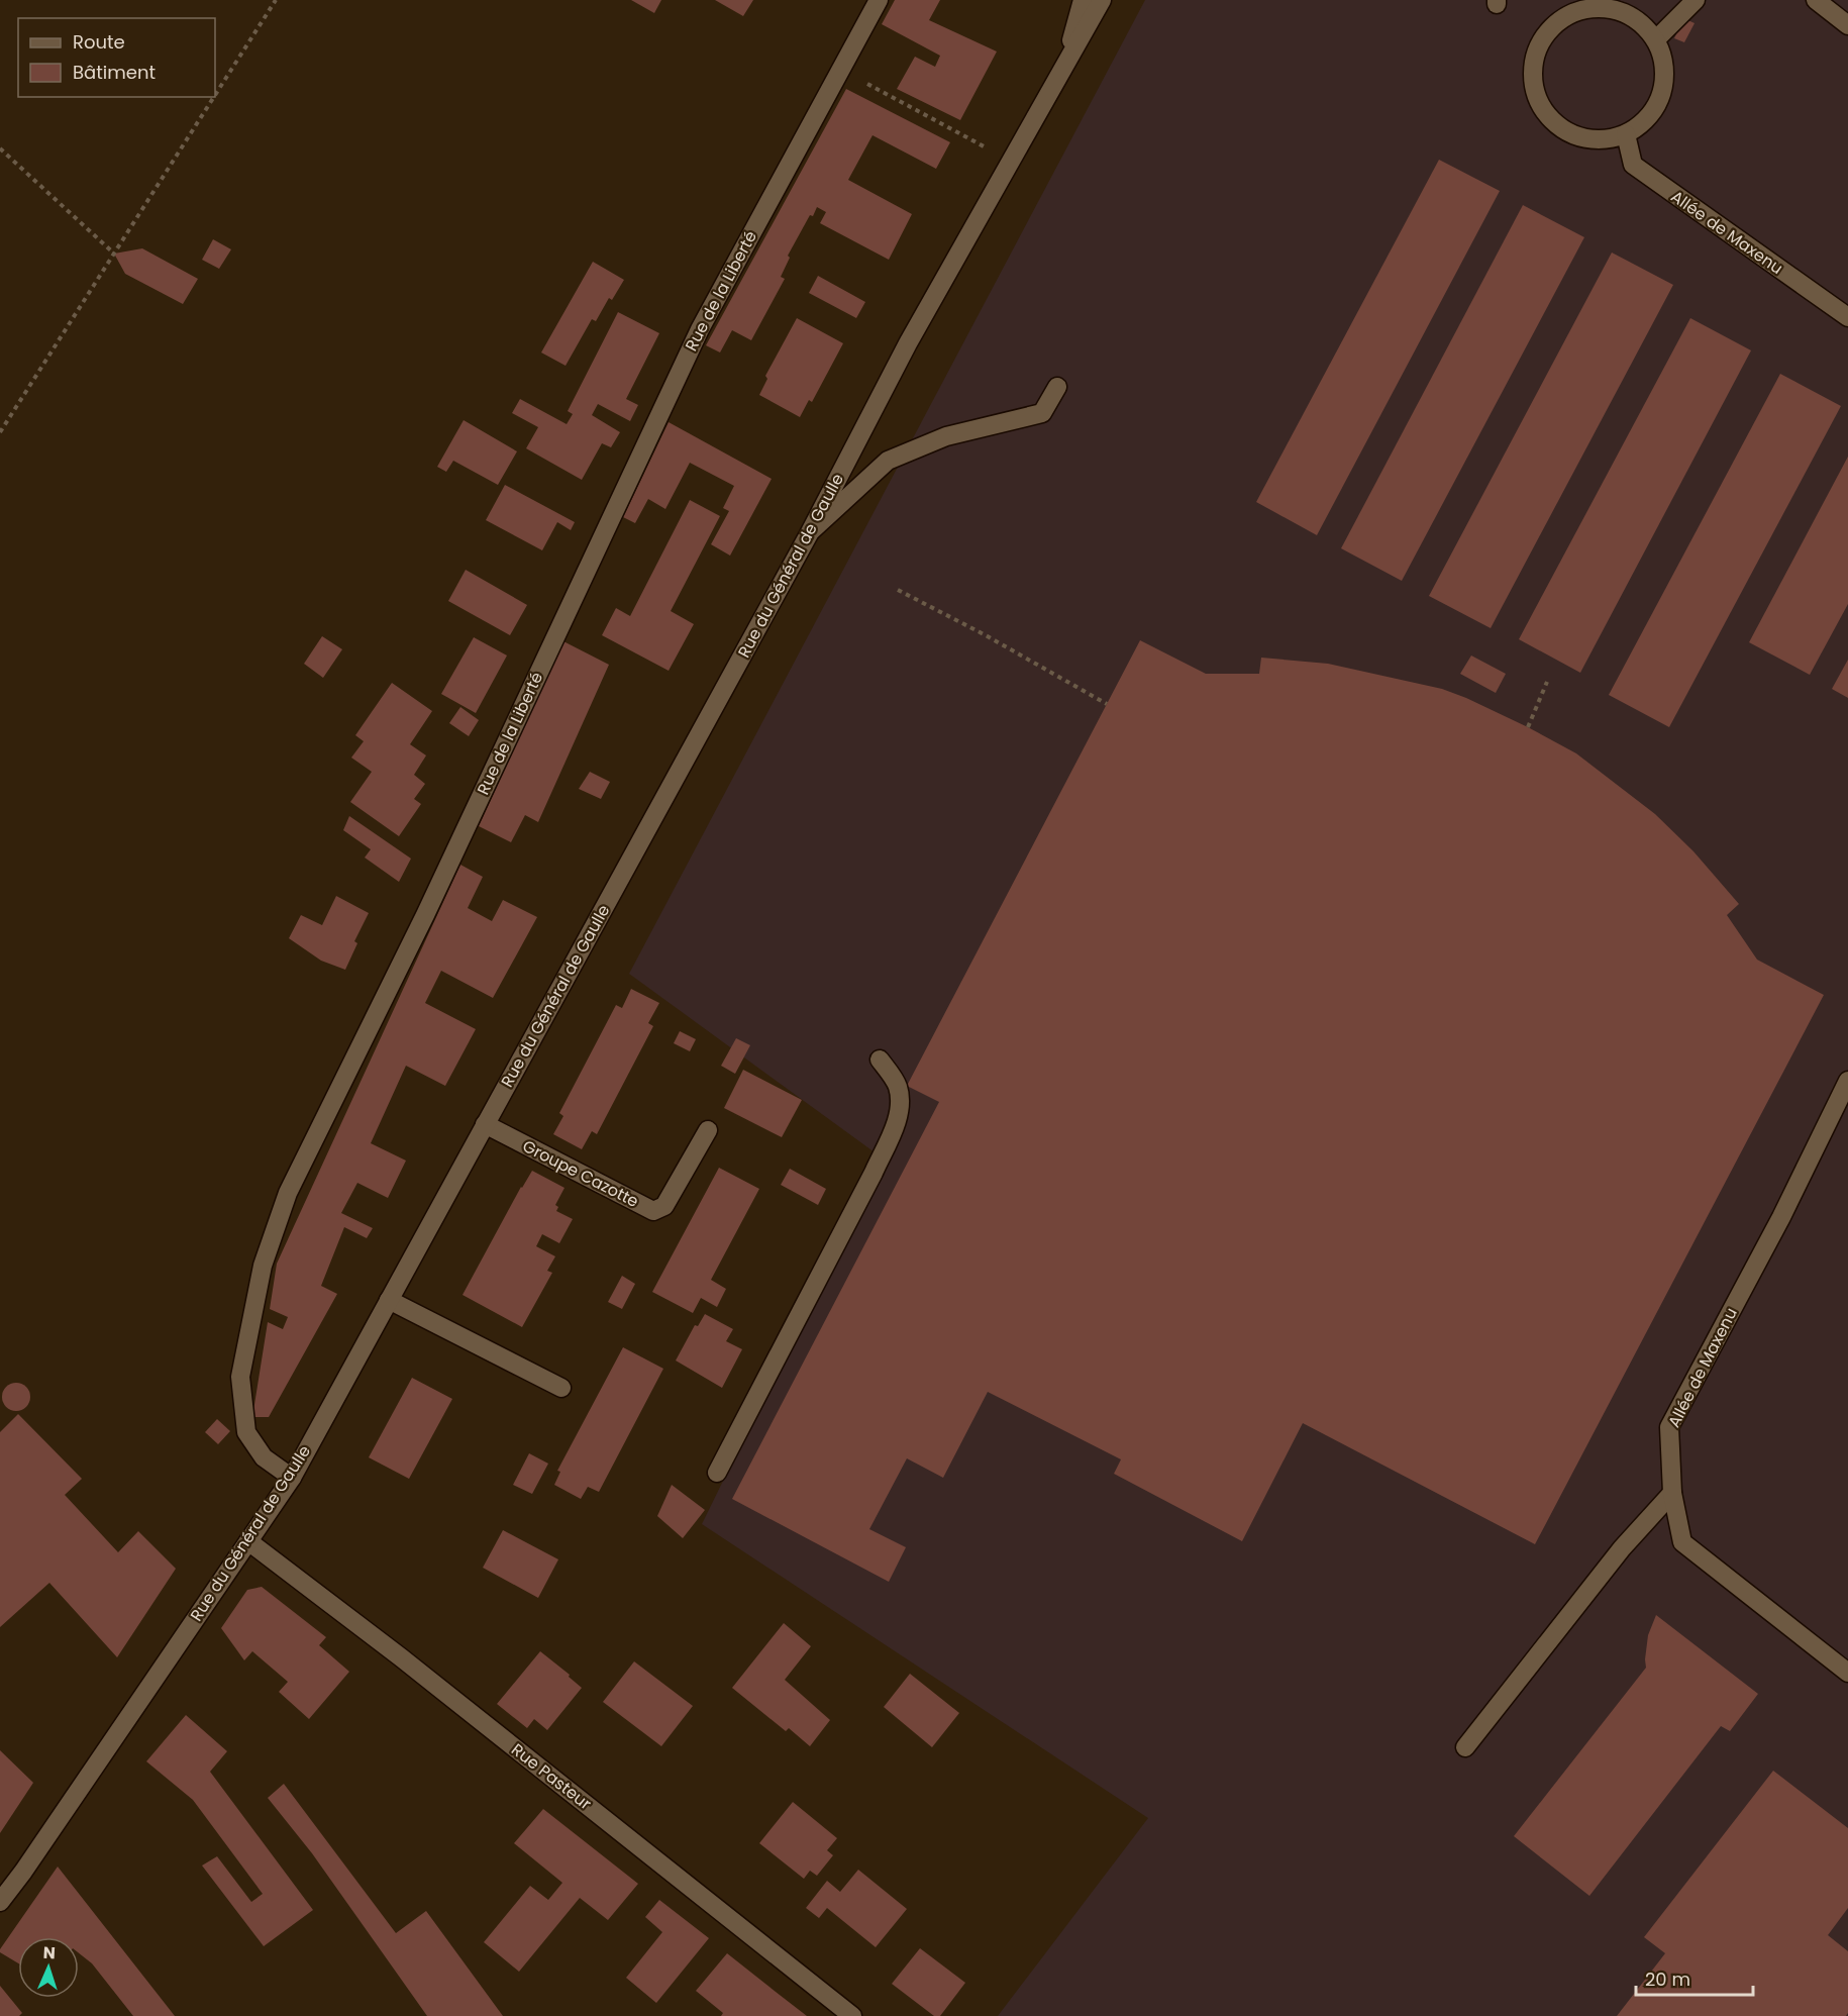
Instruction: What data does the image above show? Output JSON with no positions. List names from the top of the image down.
{
  "streets": {
    "street": [
      "Allée de Maxenu",
      "Rue de la Liberté",
      "Rue du Général de Gaulle",
      "Groupe Cazotte",
      "Rue Pasteur"
    ]
  },
  "crossings": [
    ["Rue de la Liberté", "Rue du Général de Gaulle"],
    ["Rue du Général de Gaulle", "Groupe Cazotte"],
    ["Rue du Général de Gaulle", "Rue Pasteur"]
  ],
  "legend": ["Route", "Bâtiment"],
  "scale_bar": "20 m",
  "north": "top"
}
